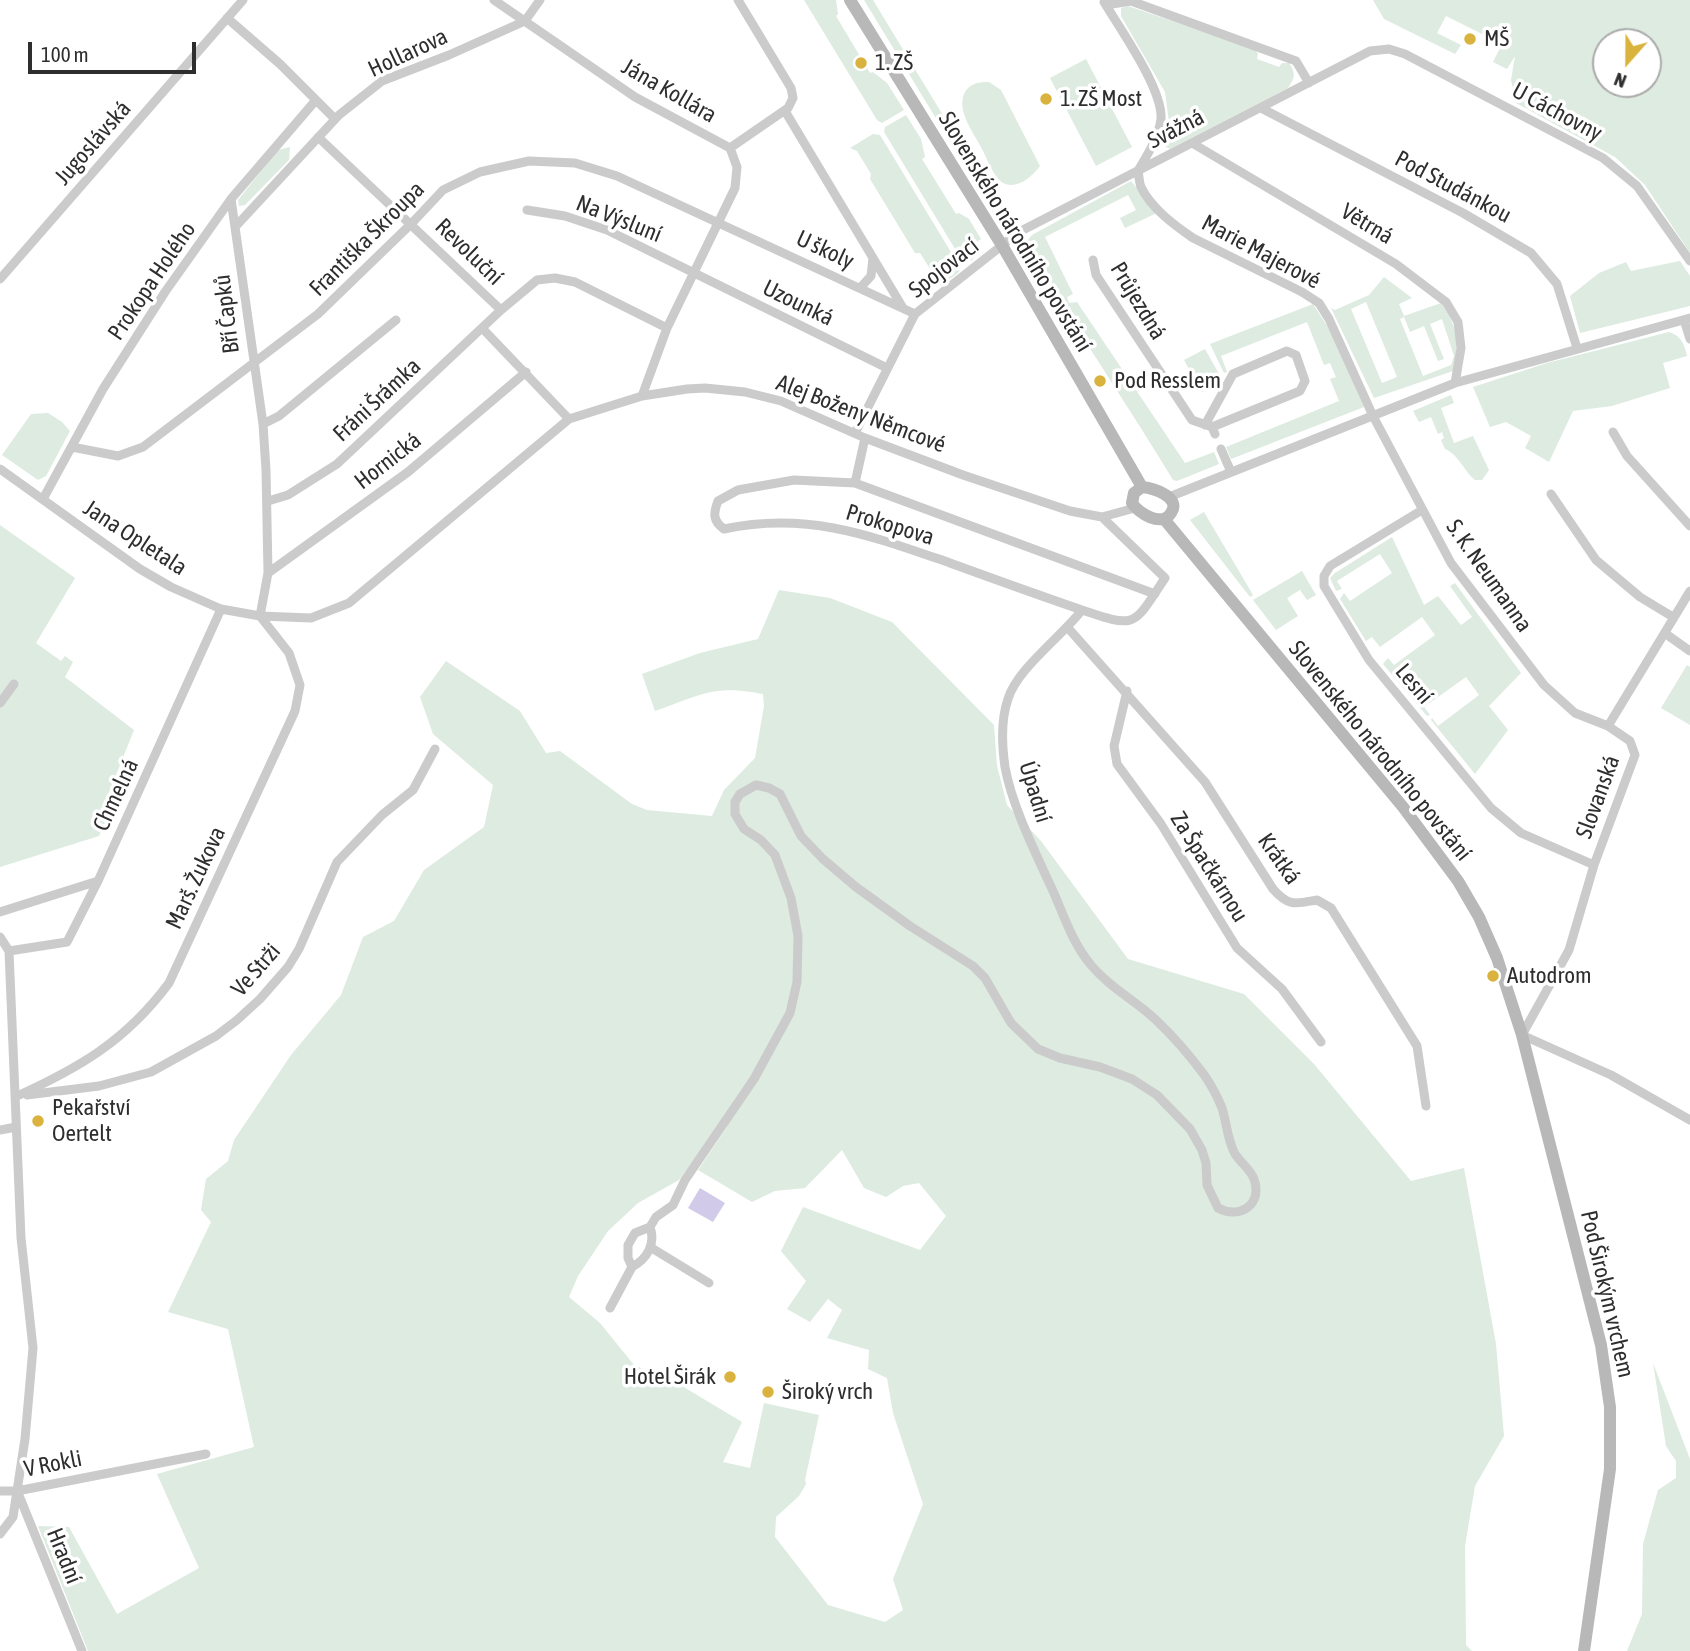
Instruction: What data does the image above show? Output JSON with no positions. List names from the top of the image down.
{
  "streets": {
    "street": [
      "Hollarova",
      "Jána Kollára",
      "U Cáchovny",
      "Svážná",
      "Jugoslávská",
      "Pod Studánkou",
      "Na Výsluní",
      "Větrná",
      "Slovenského národního povstání",
      "Františka Škroupa",
      "U školy",
      "Revoluční",
      "Marie Majerové",
      "Spojovací",
      "Prokopa Holého",
      "Průjezdná",
      "Uzounká",
      "Bří Čapků",
      "Fráni Šrámka",
      "Alej Boženy Němcové",
      "Hornická",
      "Prokopova",
      "Jana Opletala",
      "S. K. Neumanna",
      "Lesní",
      "Úpadní",
      "Chmelná",
      "Slovanská",
      "Krátká",
      "Za Špačkárnou",
      "Marš. Žukova",
      "Ve Strži",
      "Pod Širokým vrchem",
      "V Rokli",
      "Hradní"
    ]
  },
  "crossings": [
    ["Hollarova", "Jána Kollára"],
    ["Hollarova", "Revoluční"],
    ["Jána Kollára", "Na Výsluní"],
    ["Jána Kollára", "Františka Škroupa"],
    ["Jána Kollára", "U školy"],
    ["Jána Kollára", "Uzounká"],
    ["Jána Kollára", "Fráni Šrámka"],
    ["Jána Kollára", "Alej Boženy Němcové"],
    ["U Cáchovny", "Svážná"],
    ["Svážná", "Pod Studánkou"],
    ["Svážná", "Větrná"],
    ["Svážná", "Slovenského národního povstání"],
    ["Svážná", "Marie Majerové"],
    ["Svážná", "Spojovací"],
    ["Na Výsluní", "Uzounká"],
    ["Slovenského národního povstání", "Spojovací"],
    ["Slovenského národního povstání", "Alej Boženy Němcové"],
    ["Slovenského národního povstání", "Slovanská"],
    ["Slovenského národního povstání", "Pod Širokým vrchem"],
    ["Františka Škroupa", "U školy"],
    ["Františka Škroupa", "Revoluční"],
    ["Františka Škroupa", "Prokopa Holého"],
    ["Františka Škroupa", "Bří Čapků"],
    ["U školy", "Spojovací"],
    ["Revoluční", "Fráni Šrámka"],
    ["Marie Majerové", "S. K. Neumanna"],
    ["Spojovací", "Uzounká"],
    ["Spojovací", "Alej Boženy Němcové"],
    ["Prokopa Holého", "Bří Čapků"],
    ["Prokopa Holého", "Jana Opletala"],
    ["Bří Čapků", "Fráni Šrámka"],
    ["Bří Čapků", "Alej Boženy Němcové"],
    ["Bří Čapků", "Hornická"],
    ["Bří Čapků", "Jana Opletala"],
    ["Bří Čapků", "Marš. Žukova"],
    ["Alej Boženy Němcové", "Prokopova"],
    ["Alej Boženy Němcové", "Jana Opletala"],
    ["Alej Boženy Němcové", "Marš. Žukova"],
    ["Prokopova", "Úpadní"],
    ["Jana Opletala", "Chmelná"],
    ["Jana Opletala", "Marš. Žukova"],
    ["S. K. Neumanna", "Lesní"],
    ["S. K. Neumanna", "Slovanská"],
    ["Lesní", "Slovanská"],
    ["Úpadní", "Krátká"],
    ["Chmelná", "V Rokli"],
    ["Slovanská", "Pod Širokým vrchem"],
    ["Krátká", "Za Špačkárnou"],
    ["Marš. Žukova", "Ve Strži"],
    ["Marš. Žukova", "V Rokli"],
    ["Ve Strži", "V Rokli"],
    ["V Rokli", "Hradní"]
  ],
  "places": [
    "MŠ",
    "1. ZŠ",
    "1. ZŠ Most",
    "Pod Resslem",
    "Autodrom",
    "Pekařství Oertelt",
    "Hotel Širák",
    "Široký vrch"
  ],
  "scale_bar": "100 m",
  "north": "bottom"
}
